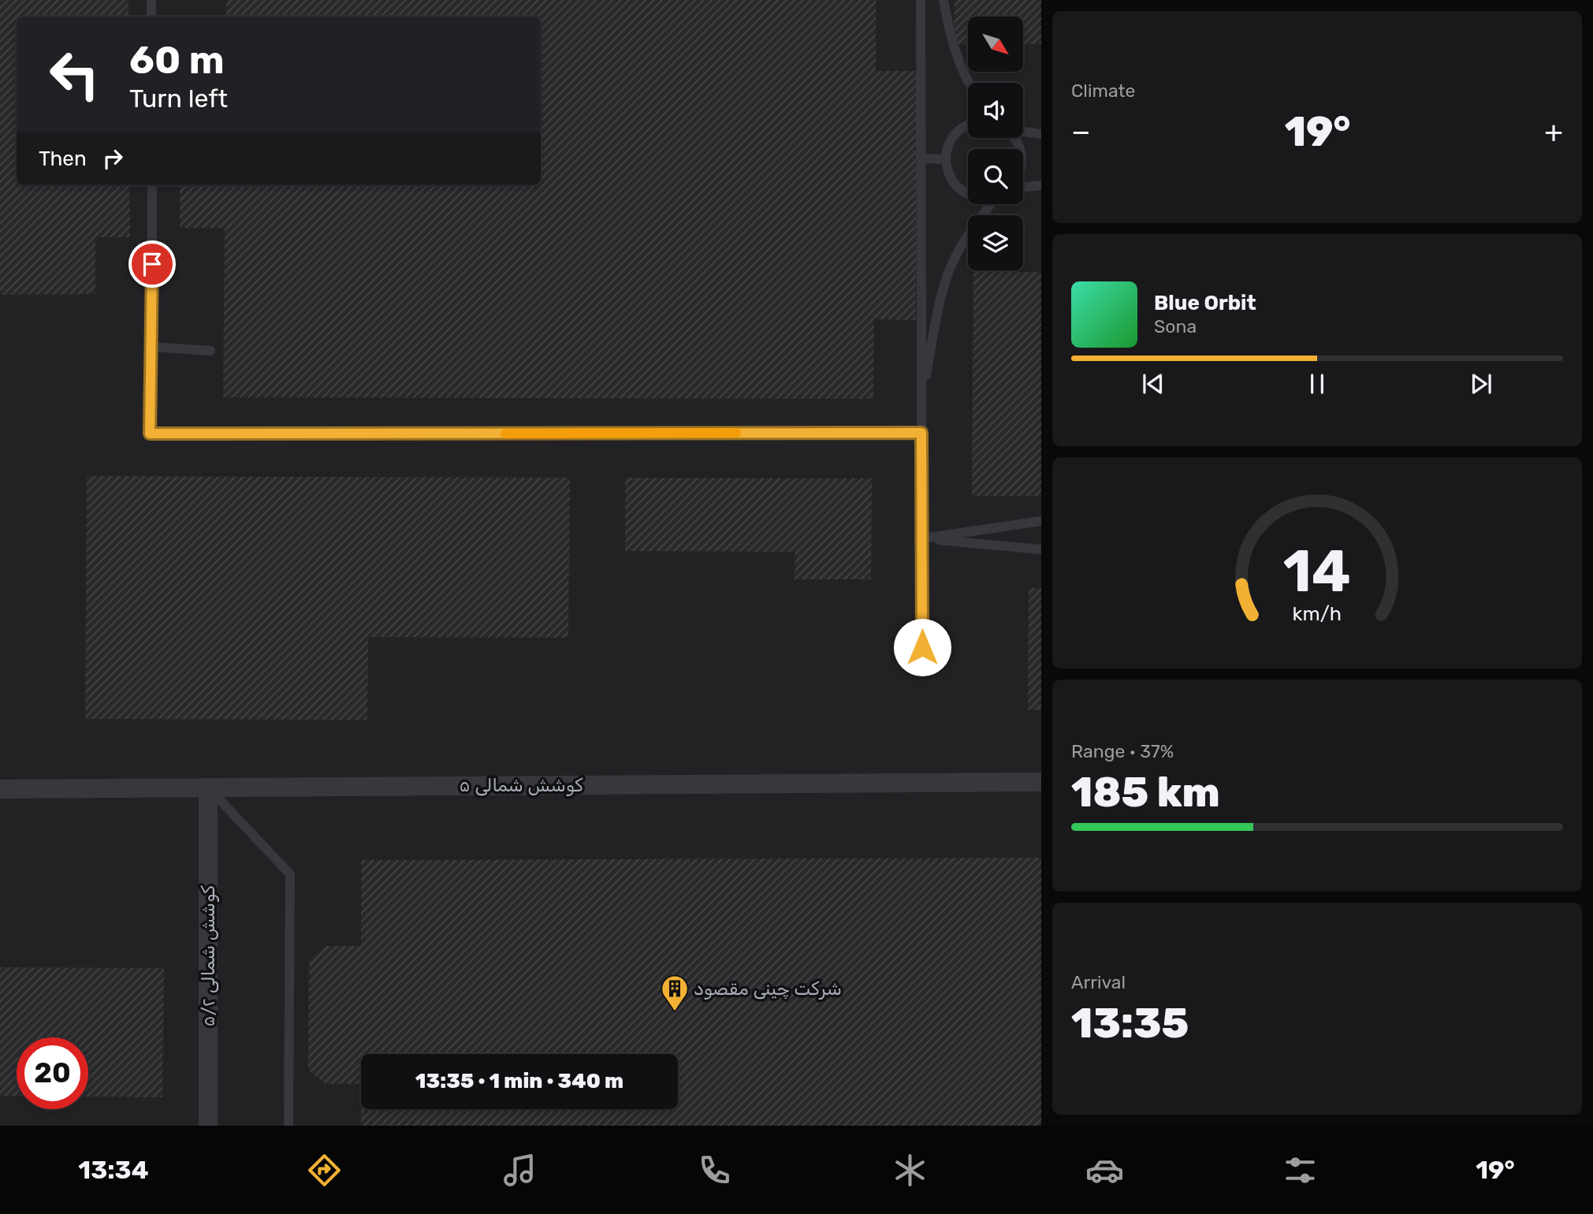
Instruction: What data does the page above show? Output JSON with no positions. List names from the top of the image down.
{
  "streets": {
    "street": ["کوشش شمالی ۵", "کوشش شمالی ۵/٢"]
  },
  "crossings": [
    ["کوشش شمالی ۵", "کوشش شمالی ۵/٢"]
  ],
  "places": {
    "building": ["شرکت چینی مقصود"]
  },
  "north": "bottom right",
  "page": {
    "tile": [
      "Climate",
      ["Range · 37%", "185 km"],
      ["Arrival", "13:35"]
    ],
    "turn": ["60 m", "Turn left"],
    "heat": ["−", "19°", "+"],
    "then": "Then",
    "song": ["Blue Orbit", "Sona"],
    "limit": "20",
    "trip": "13:35 · 1 min · 340 m",
    "tabs": ["13:34", "19°"],
    "gauge": ["14", "km/h"]
  }
}
